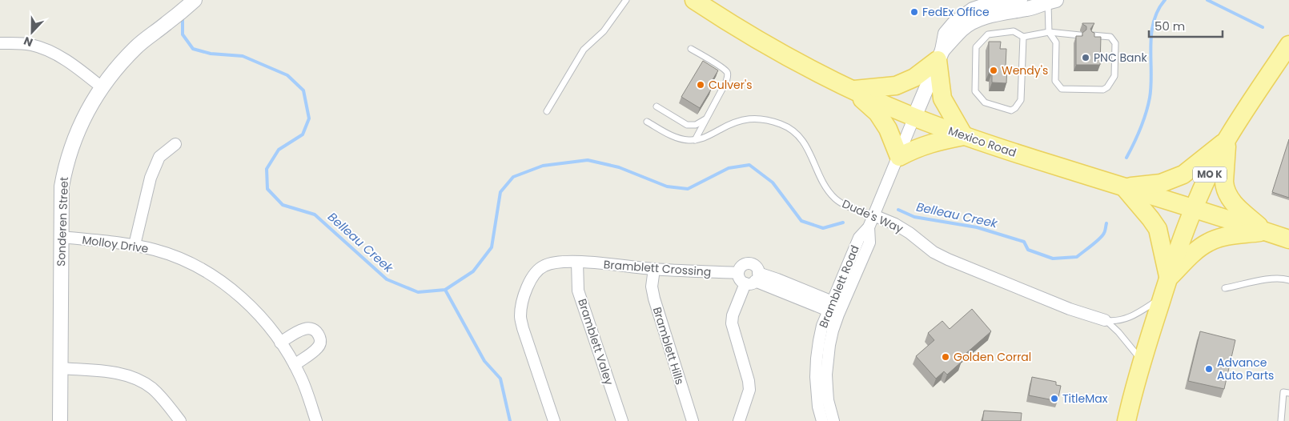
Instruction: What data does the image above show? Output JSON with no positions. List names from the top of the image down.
{
  "streets": {
    "main road": ["Mexico Road", "MO K"],
    "street": [
      "Dude's Way",
      "Sonderen Street",
      "Molloy Drive",
      "Bramblett Crossing",
      "Bramblett Road",
      "Bramblett Valey",
      "Bramblett Hills"
    ]
  },
  "crossings": [
    ["Mexico Road", "MO K"],
    ["Mexico Road", "Bramblett Road"],
    ["MO K", "Dude's Way"],
    ["Dude's Way", "Bramblett Road"],
    ["Sonderen Street", "Molloy Drive"],
    ["Bramblett Crossing", "Bramblett Valey"],
    ["Bramblett Crossing", "Bramblett Hills"]
  ],
  "water": ["Belleau Creek"],
  "places": [
    "FedEx Office",
    "PNC Bank",
    "Wendy's",
    "Culver's",
    "Golden Corral",
    "Advance Auto Parts",
    "TitleMax"
  ],
  "scale_bar": "50 m",
  "north": "bottom"
}
